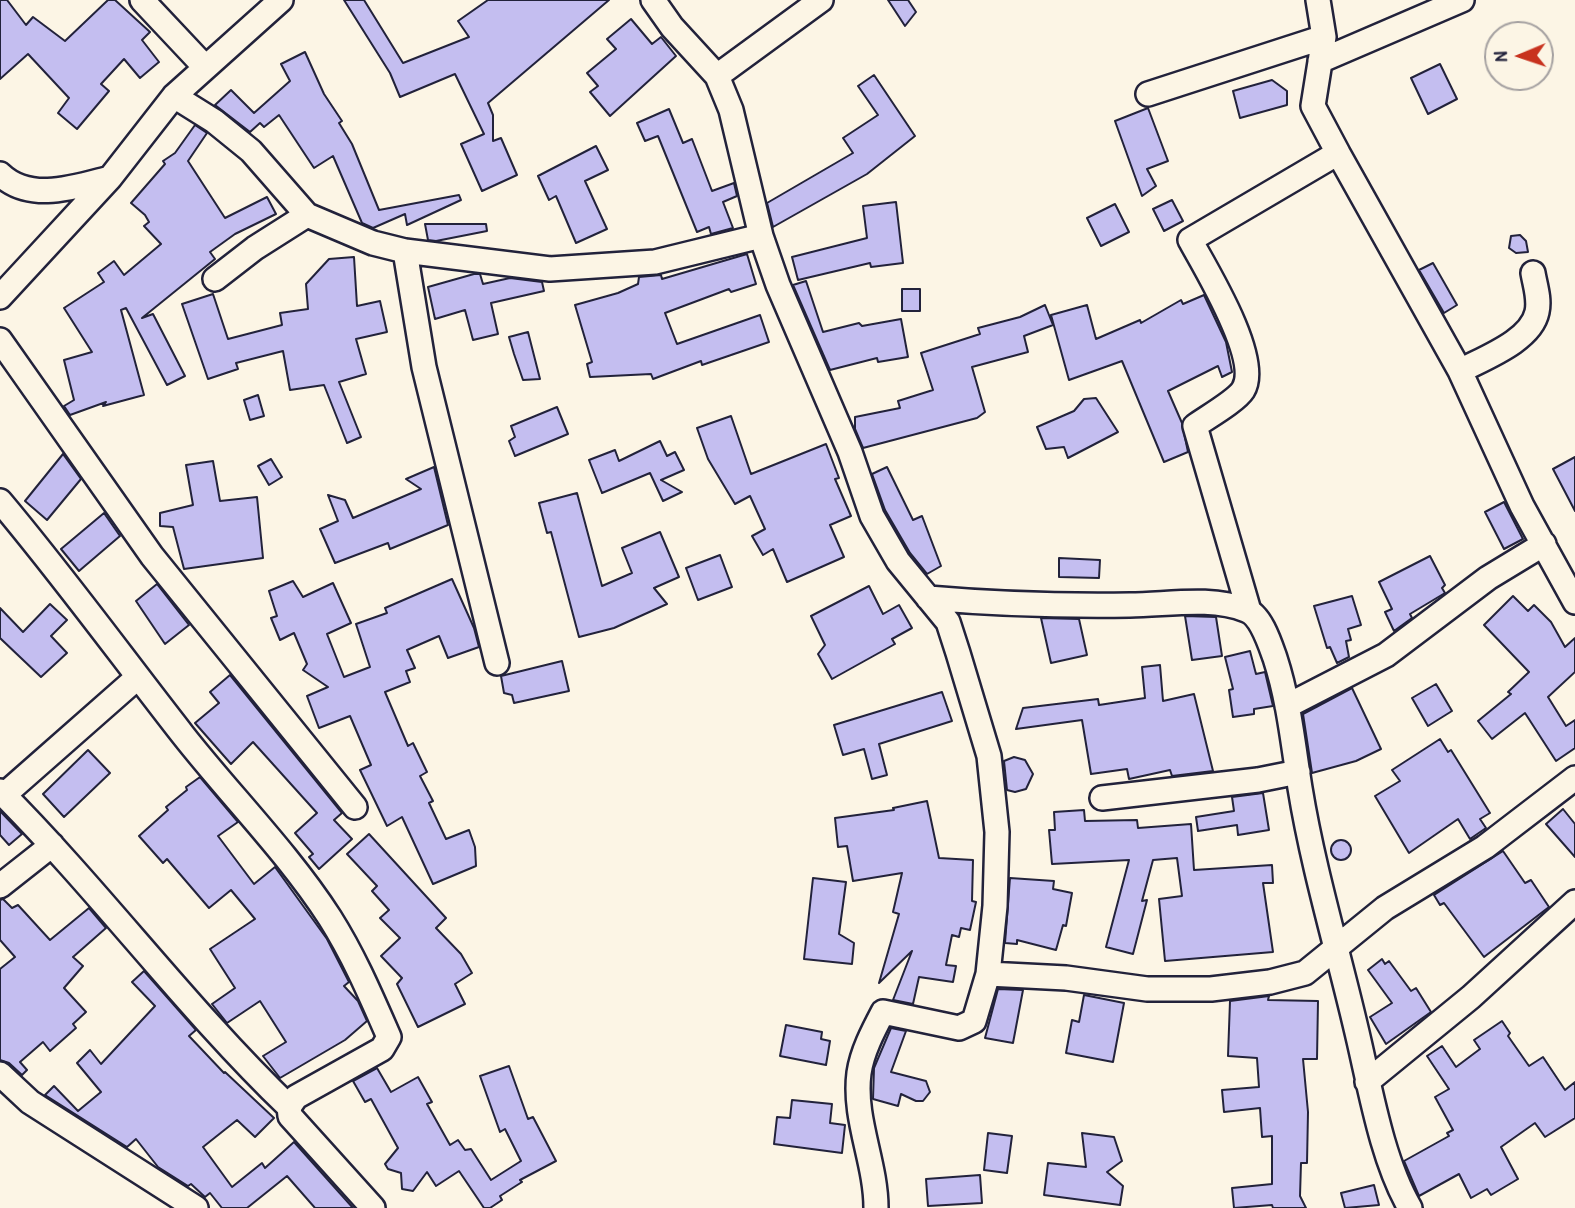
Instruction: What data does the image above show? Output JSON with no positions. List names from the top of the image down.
{
  "north": "left"
}
